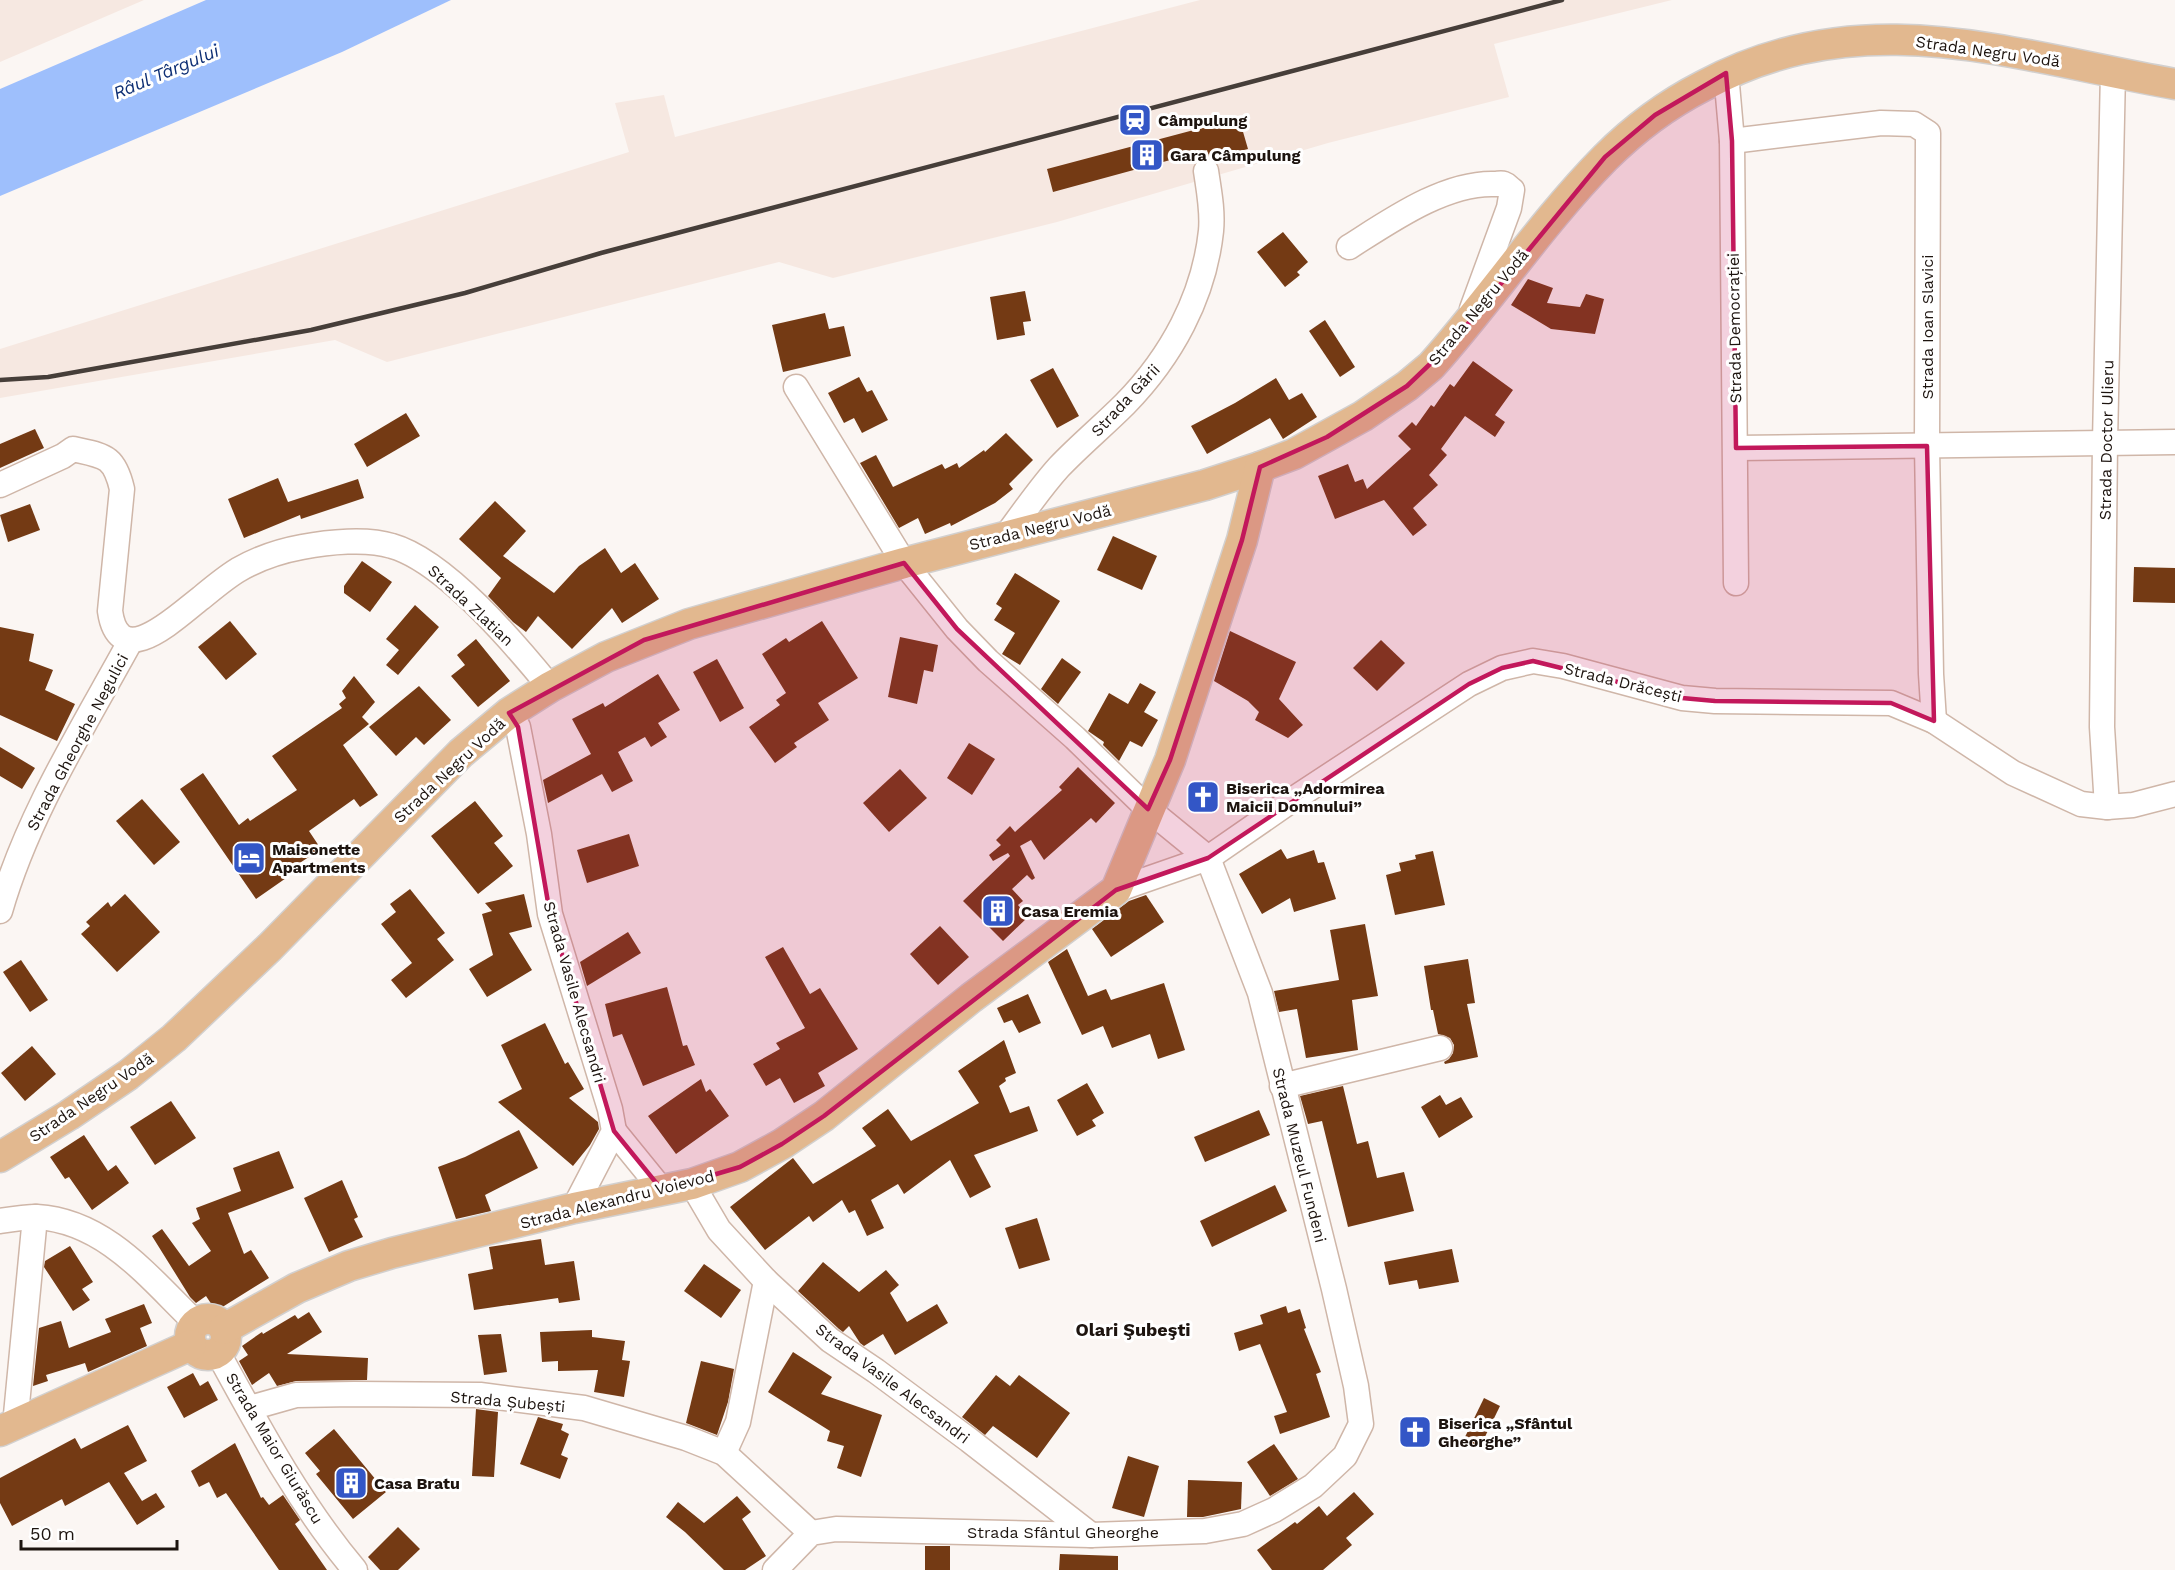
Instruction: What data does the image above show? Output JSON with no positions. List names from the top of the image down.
{
  "streets": {
    "main road": ["Strada Negru Vodă", "Strada Alexandru Voievod"],
    "street": [
      "Strada Ioan Slavici",
      "Strada Democrației",
      "Strada Gării",
      "Strada Doctor Ulieru",
      "Strada Zlatian",
      "Strada Drăcești",
      "Strada Gheorghe Negulici",
      "Strada Vasile Alecsandri",
      "Strada Muzeul Fundeni",
      "Strada Șubești",
      "Strada Maior Giurăscu",
      "Strada Sfântul Gheorghe"
    ]
  },
  "crossings": [
    ["Strada Negru Vodă", "Strada Democrației"],
    ["Strada Negru Vodă", "Strada Gării"],
    ["Strada Negru Vodă", "Strada Doctor Ulieru"],
    ["Strada Negru Vodă", "Strada Zlatian"],
    ["Strada Negru Vodă", "Strada Vasile Alecsandri"],
    ["Strada Ioan Slavici", "Strada Democrației"],
    ["Strada Ioan Slavici", "Strada Drăcești"],
    ["Strada Doctor Ulieru", "Strada Drăcești"],
    ["Strada Zlatian", "Strada Gheorghe Negulici"],
    ["Strada Drăcești", "Strada Muzeul Fundeni"],
    ["Strada Drăcești", "Strada Alexandru Voievod"],
    ["Strada Vasile Alecsandri", "Strada Alexandru Voievod"],
    ["Strada Vasile Alecsandri", "Strada Sfântul Gheorghe"],
    ["Strada Muzeul Fundeni", "Strada Sfântul Gheorghe"],
    ["Strada Alexandru Voievod", "Strada Maior Giurăscu"],
    ["Strada Șubești", "Strada Maior Giurăscu"],
    ["Strada Șubești", "Strada Sfântul Gheorghe"]
  ],
  "districts": ["Olari Şubeşti"],
  "water": ["Râul Târgului"],
  "places": {
    "station": ["Câmpulung"],
    "building": ["Gara Câmpulung", "Casa Eremia", "Casa Bratu"],
    "church": ["Biserica „Adormirea Maicii Domnului”", "Biserica „Sfântul Gheorghe”"],
    "hotel": ["Maisonette Apartments"]
  },
  "scale_bar": "50 m"
}
